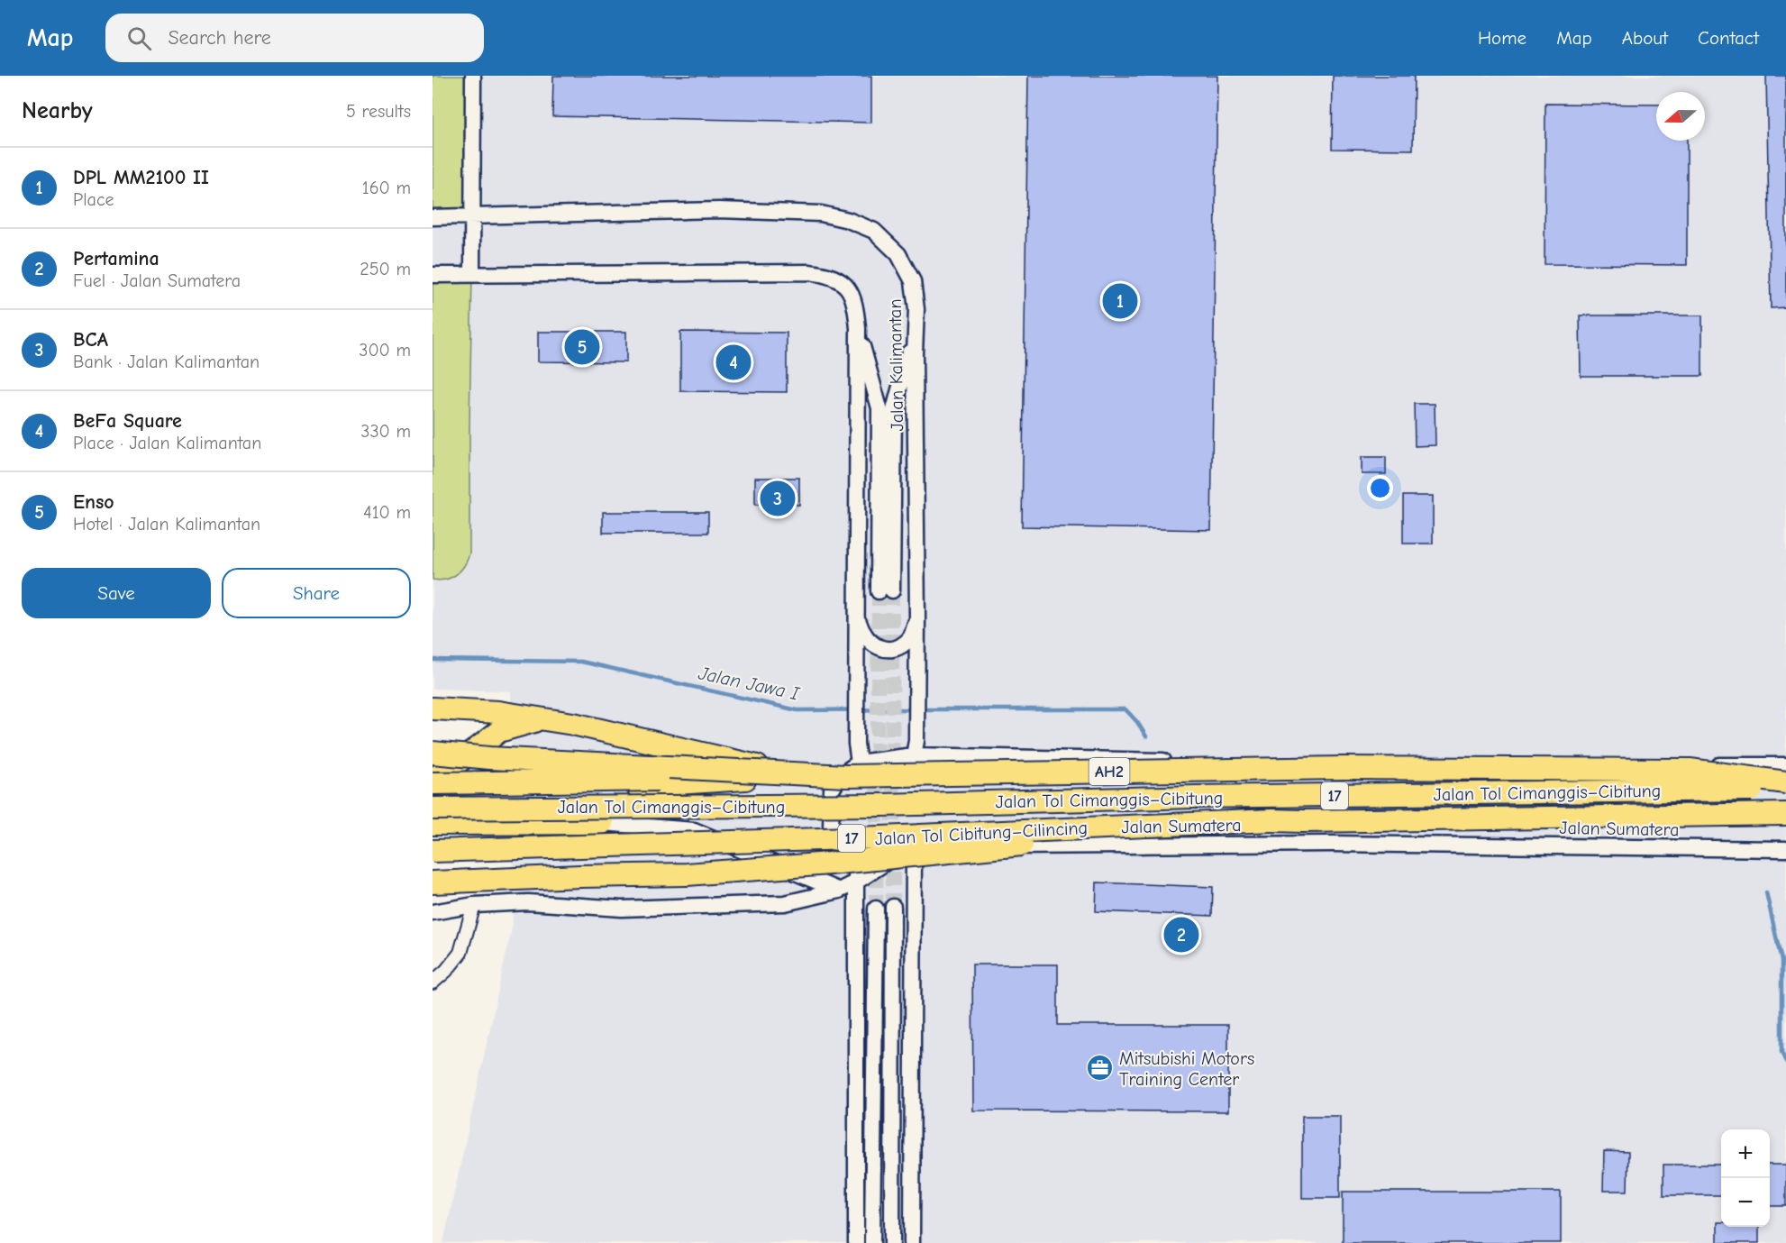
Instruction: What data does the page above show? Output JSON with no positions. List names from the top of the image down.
{
  "streets": {
    "highway": [
      "AH2",
      "Jalan Tol Cimanggis–Cibitung",
      "17",
      "Jalan Tol Cibitung–Cilincing"
    ],
    "street": ["Jalan Kalimantan", "Jalan Sumatera"]
  },
  "crossings": [
    ["AH2", "Jalan Sumatera"],
    ["Jalan Tol Cimanggis–Cibitung", "Jalan Tol Cibitung–Cilincing"]
  ],
  "water": ["Jalan Jawa I"],
  "places": {
    "office": ["Mitsubishi Motors Training Center"]
  },
  "north": "left",
  "page": {
    "header": "Map",
    "search": "Search here",
    "nav": [
      "Home",
      "Map",
      "About",
      "Contact"
    ],
    "heading": ["Nearby", "5 results"],
    "list": [
      {
        "mark": "1",
        "name": "DPL MM2100 II",
        "note": "Place",
        "value": "160 m"
      },
      {
        "mark": "2",
        "name": "Pertamina",
        "note": "Fuel · Jalan Sumatera",
        "value": "250 m"
      },
      {
        "mark": "3",
        "name": "BCA",
        "note": "Bank · Jalan Kalimantan",
        "value": "300 m"
      },
      {
        "mark": "4",
        "name": "BeFa Square",
        "note": "Place · Jalan Kalimantan",
        "value": "330 m"
      },
      {
        "mark": "5",
        "name": "Enso",
        "note": "Hotel · Jalan Kalimantan",
        "value": "410 m"
      }
    ],
    "pins": [
      "1",
      "5",
      "4",
      "3",
      "2"
    ],
    "buttons": ["Save", "Share"],
    "map_buttons": ["+", "−"]
  }
}
